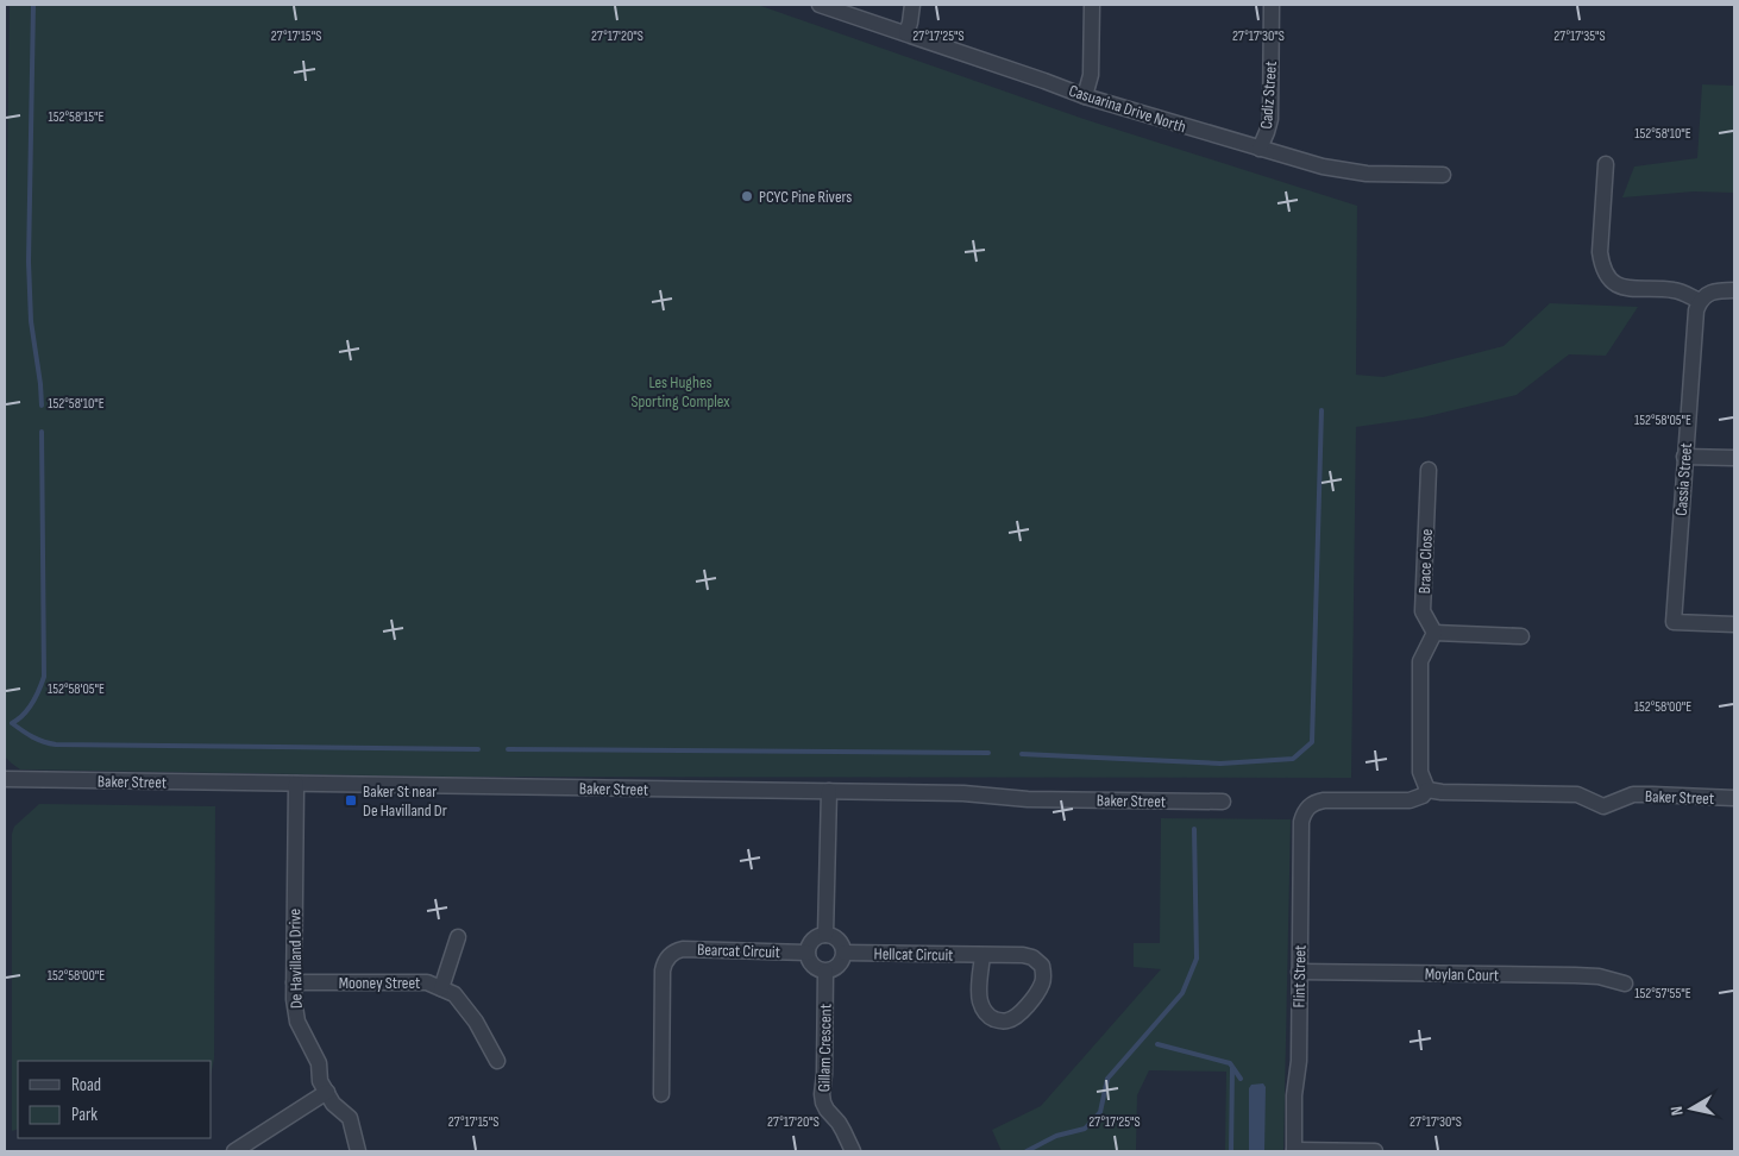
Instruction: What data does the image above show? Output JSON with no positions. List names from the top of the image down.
{
  "streets": {
    "street": [
      "Cadiz Street",
      "Casuarina Drive North",
      "Cassia Street",
      "Brace Close",
      "Baker Street",
      "Bearcat Circuit",
      "Hellcat Circuit",
      "De Havilland Drive",
      "Moylan Court",
      "Flint Street",
      "Mooney Street",
      "Gillam Crescent"
    ]
  },
  "crossings": [
    ["Cadiz Street", "Casuarina Drive North"],
    ["Baker Street", "De Havilland Drive"],
    ["Baker Street", "Flint Street"],
    ["Bearcat Circuit", "Hellcat Circuit"],
    ["Bearcat Circuit", "Gillam Crescent"],
    ["Hellcat Circuit", "Gillam Crescent"],
    ["De Havilland Drive", "Mooney Street"],
    ["Moylan Court", "Flint Street"]
  ],
  "parks": ["Les Hughes Sporting Complex"],
  "places": {
    "other": ["PCYC Pine Rivers"],
    "transit": ["Baker St near De Havilland Dr"]
  },
  "legend": ["Road", "Park"],
  "north": "left",
  "coordinates": [
    "27°17'15\"S",
    "27°17'20\"S",
    "27°17'25\"S",
    "27°17'30\"S",
    "27°17'35\"S",
    "152°58'15\"E",
    "152°58'10\"E",
    "152°58'05\"E",
    "152°58'00\"E",
    "152°57'55\"E"
  ]
}
